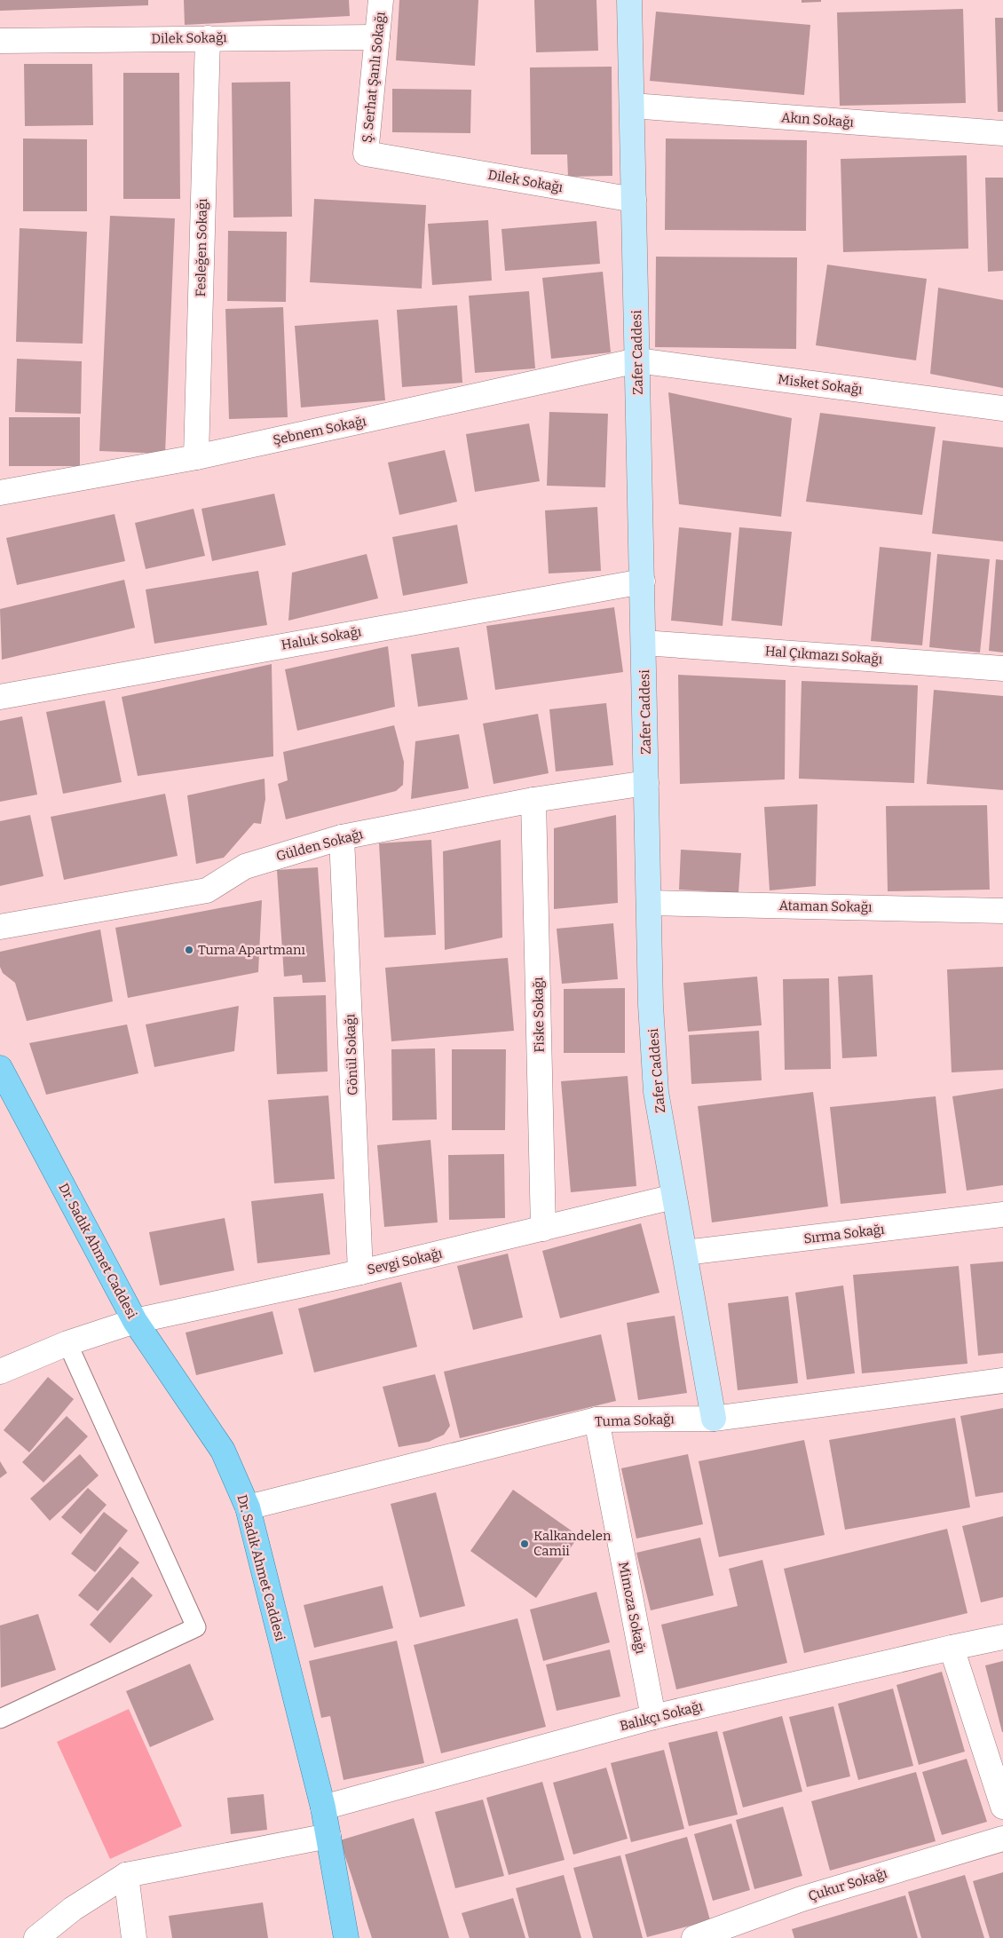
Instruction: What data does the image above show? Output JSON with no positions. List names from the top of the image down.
{
  "streets": {
    "main road": ["Dr. Sadık Ahmet Caddesi"],
    "street": [
      "Dilek Sokağı",
      "Ş. Serhat Şanlı Sokağı",
      "Akın Sokağı",
      "Fesleğen Sokağı",
      "Zafer Caddesi",
      "Misket Sokağı",
      "Şebnem Sokağı",
      "Haluk Sokağı",
      "Hal Çıkmazı Sokağı",
      "Gülden Sokağı",
      "Ataman Sokağı",
      "Fiske Sokağı",
      "Gönül Sokağı",
      "Sırma Sokağı",
      "Sevgi Sokağı",
      "Tuma Sokağı",
      "Mimoza Sokağı",
      "Balıkçı Sokağı",
      "Çukur Sokağı"
    ]
  },
  "crossings": [
    ["Dilek Sokağı", "Ş. Serhat Şanlı Sokağı"],
    ["Dilek Sokağı", "Fesleğen Sokağı"],
    ["Dilek Sokağı", "Zafer Caddesi"],
    ["Akın Sokağı", "Zafer Caddesi"],
    ["Fesleğen Sokağı", "Şebnem Sokağı"],
    ["Zafer Caddesi", "Misket Sokağı"],
    ["Zafer Caddesi", "Şebnem Sokağı"],
    ["Zafer Caddesi", "Haluk Sokağı"],
    ["Zafer Caddesi", "Hal Çıkmazı Sokağı"],
    ["Zafer Caddesi", "Gülden Sokağı"],
    ["Zafer Caddesi", "Ataman Sokağı"],
    ["Zafer Caddesi", "Sırma Sokağı"],
    ["Zafer Caddesi", "Sevgi Sokağı"],
    ["Zafer Caddesi", "Tuma Sokağı"],
    ["Misket Sokağı", "Şebnem Sokağı"],
    ["Gülden Sokağı", "Fiske Sokağı"],
    ["Gülden Sokağı", "Gönül Sokağı"],
    ["Fiske Sokağı", "Sevgi Sokağı"],
    ["Gönül Sokağı", "Sevgi Sokağı"],
    ["Dr. Sadık Ahmet Caddesi", "Sevgi Sokağı"],
    ["Dr. Sadık Ahmet Caddesi", "Tuma Sokağı"],
    ["Dr. Sadık Ahmet Caddesi", "Balıkçı Sokağı"],
    ["Tuma Sokağı", "Mimoza Sokağı"],
    ["Mimoza Sokağı", "Balıkçı Sokağı"]
  ],
  "places": ["Turna Apartmanı", "Kalkandelen Camii"]
}
